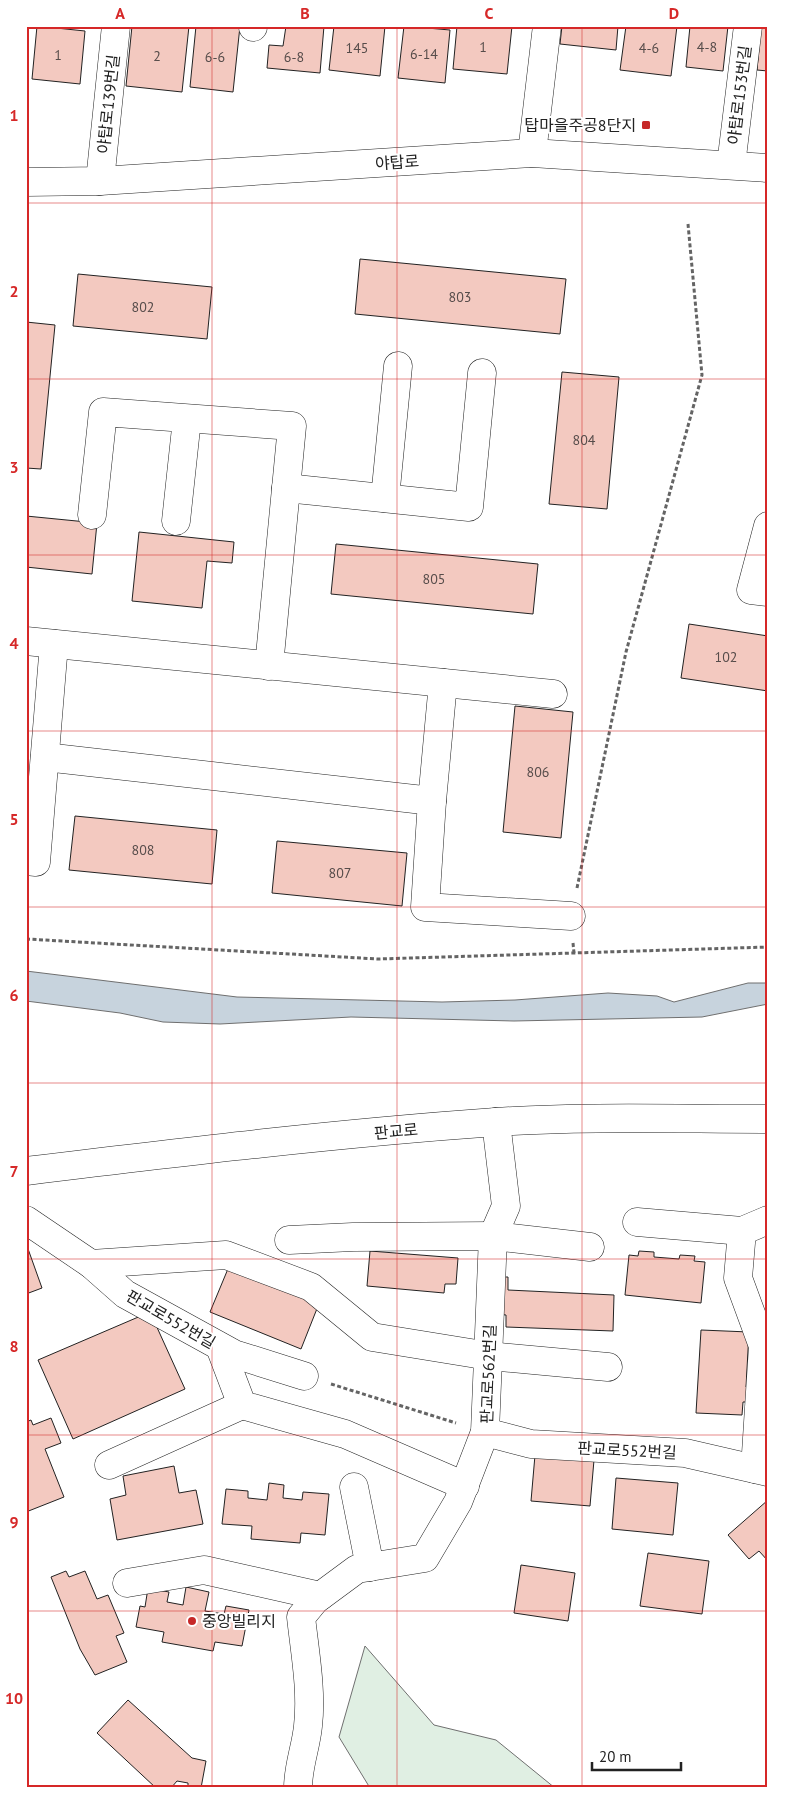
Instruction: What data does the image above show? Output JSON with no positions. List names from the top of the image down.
{
  "streets": {
    "street": [
      "야탑로153번길",
      "야탑로139번길",
      "야탑로",
      "판교로",
      "판교로552번길",
      "판교로562번길"
    ]
  },
  "crossings": [
    ["야탑로153번길", "야탑로"],
    ["야탑로139번길", "야탑로"],
    ["판교로", "판교로562번길"],
    ["판교로552번길", "판교로562번길"]
  ],
  "places": {
    "transit": ["탑마을주공8단지"],
    "other": ["중앙빌리지"]
  },
  "house_numbers": [
    "1",
    "4-8",
    "145",
    "4-6",
    "6-14",
    "1",
    "2",
    "6-6",
    "6-8",
    "803",
    "802",
    "804",
    "805",
    "102",
    "806",
    "808",
    "807"
  ],
  "scale_bar": "20 m",
  "grid": {
    "columns": [
      "A",
      "B",
      "C",
      "D"
    ],
    "rows": [
      "1",
      "2",
      "3",
      "4",
      "5",
      "6",
      "7",
      "8",
      "9",
      "10"
    ]
  }
}
